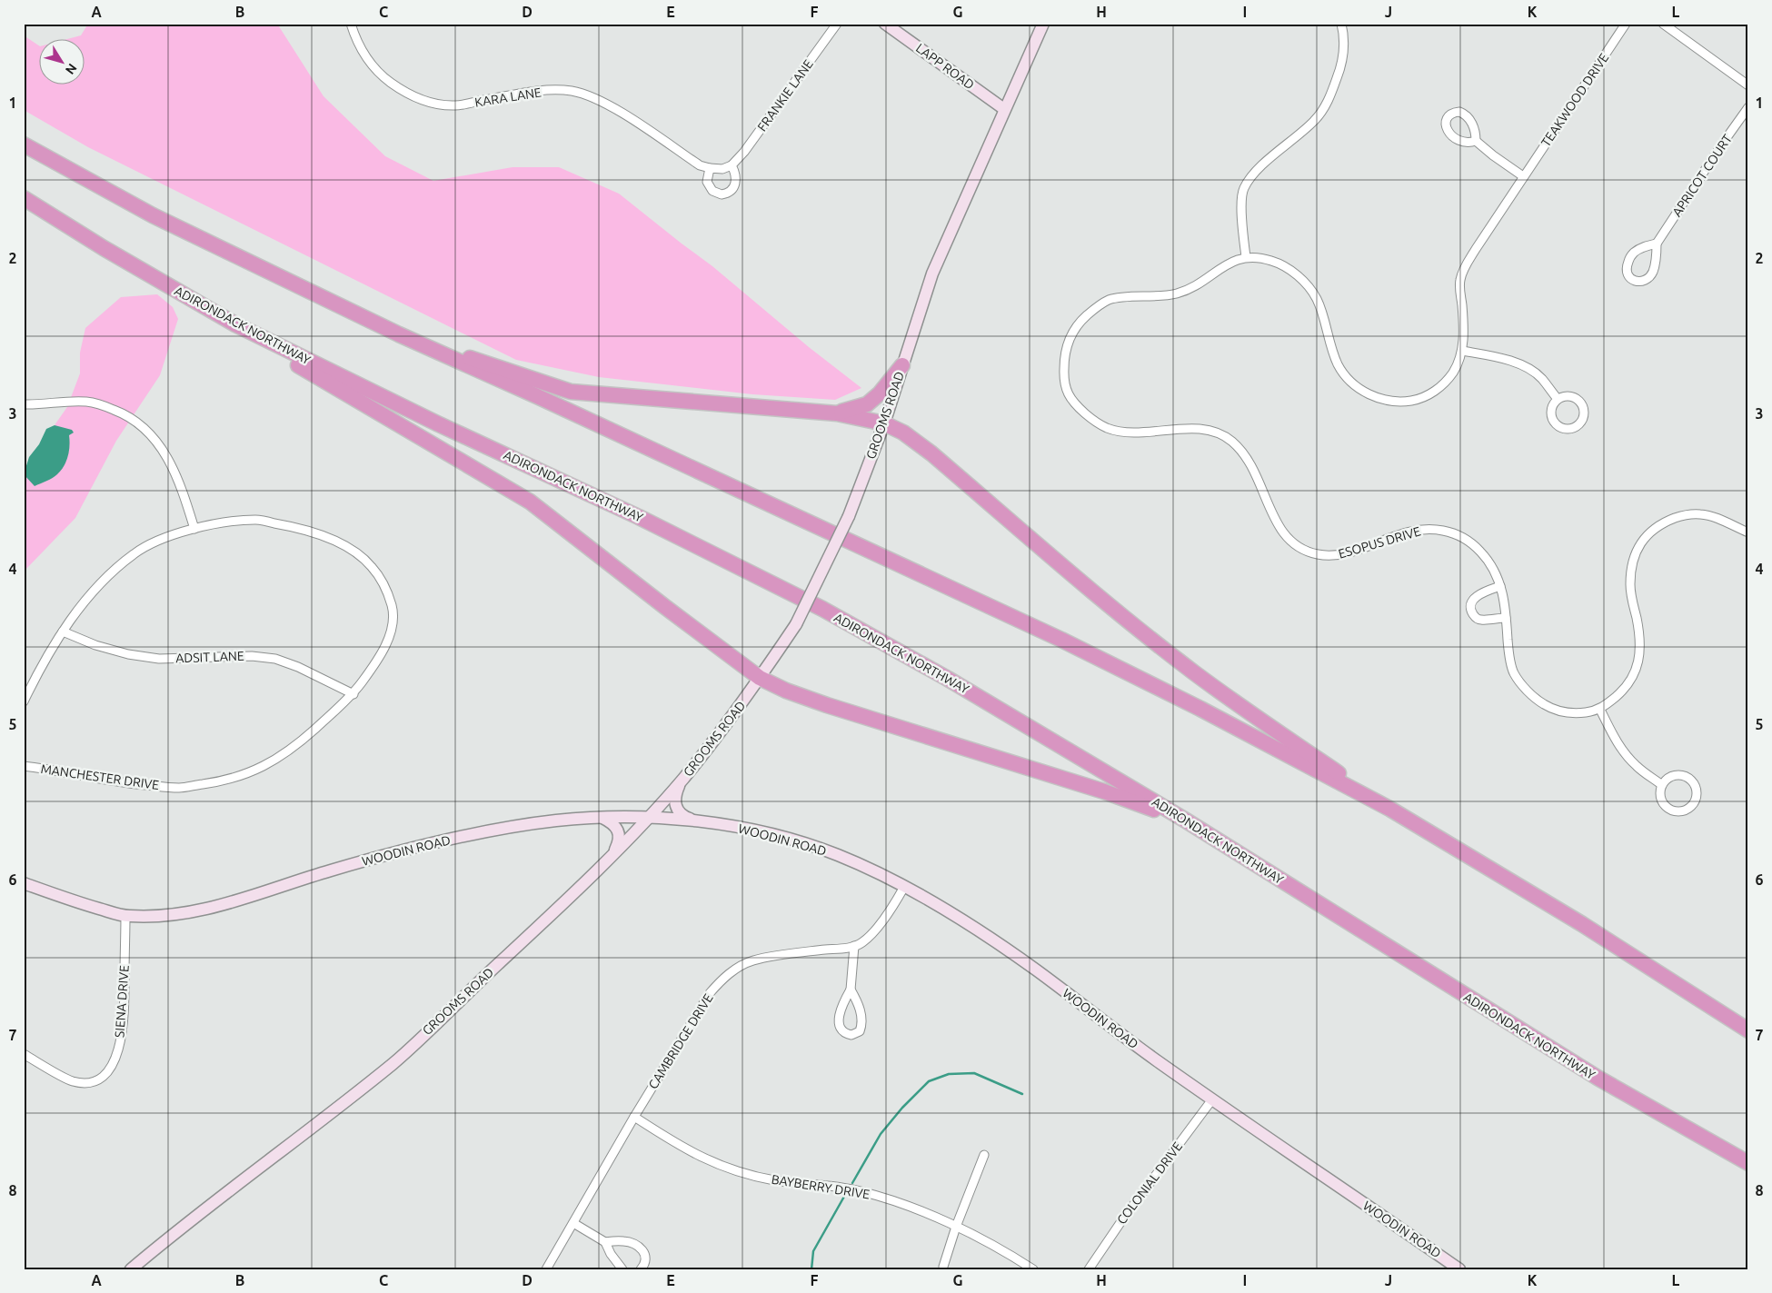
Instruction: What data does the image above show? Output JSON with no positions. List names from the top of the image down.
{
  "streets": {
    "highway": ["ADIRONDACK NORTHWAY"],
    "street": [
      "LAPP ROAD",
      "FRANKIE LANE",
      "KARA LANE",
      "TEAKWOOD DRIVE",
      "APRICOT COURT",
      "GROOMS ROAD",
      "ESOPUS DRIVE",
      "ADSIT LANE",
      "MANCHESTER DRIVE",
      "WOODIN ROAD",
      "SIENA DRIVE",
      "CAMBRIDGE DRIVE",
      "COLONIAL DRIVE",
      "BAYBERRY DRIVE"
    ]
  },
  "crossings": [
    ["LAPP ROAD", "GROOMS ROAD"],
    ["FRANKIE LANE", "KARA LANE"],
    ["GROOMS ROAD", "WOODIN ROAD"],
    ["ADSIT LANE", "MANCHESTER DRIVE"],
    ["WOODIN ROAD", "SIENA DRIVE"],
    ["WOODIN ROAD", "COLONIAL DRIVE"],
    ["CAMBRIDGE DRIVE", "BAYBERRY DRIVE"]
  ],
  "north": "bottom right",
  "grid": {
    "columns": [
      "A",
      "B",
      "C",
      "D",
      "E",
      "F",
      "G",
      "H",
      "I",
      "J",
      "K",
      "L"
    ],
    "rows": [
      "1",
      "2",
      "3",
      "4",
      "5",
      "6",
      "7",
      "8"
    ]
  }
}
